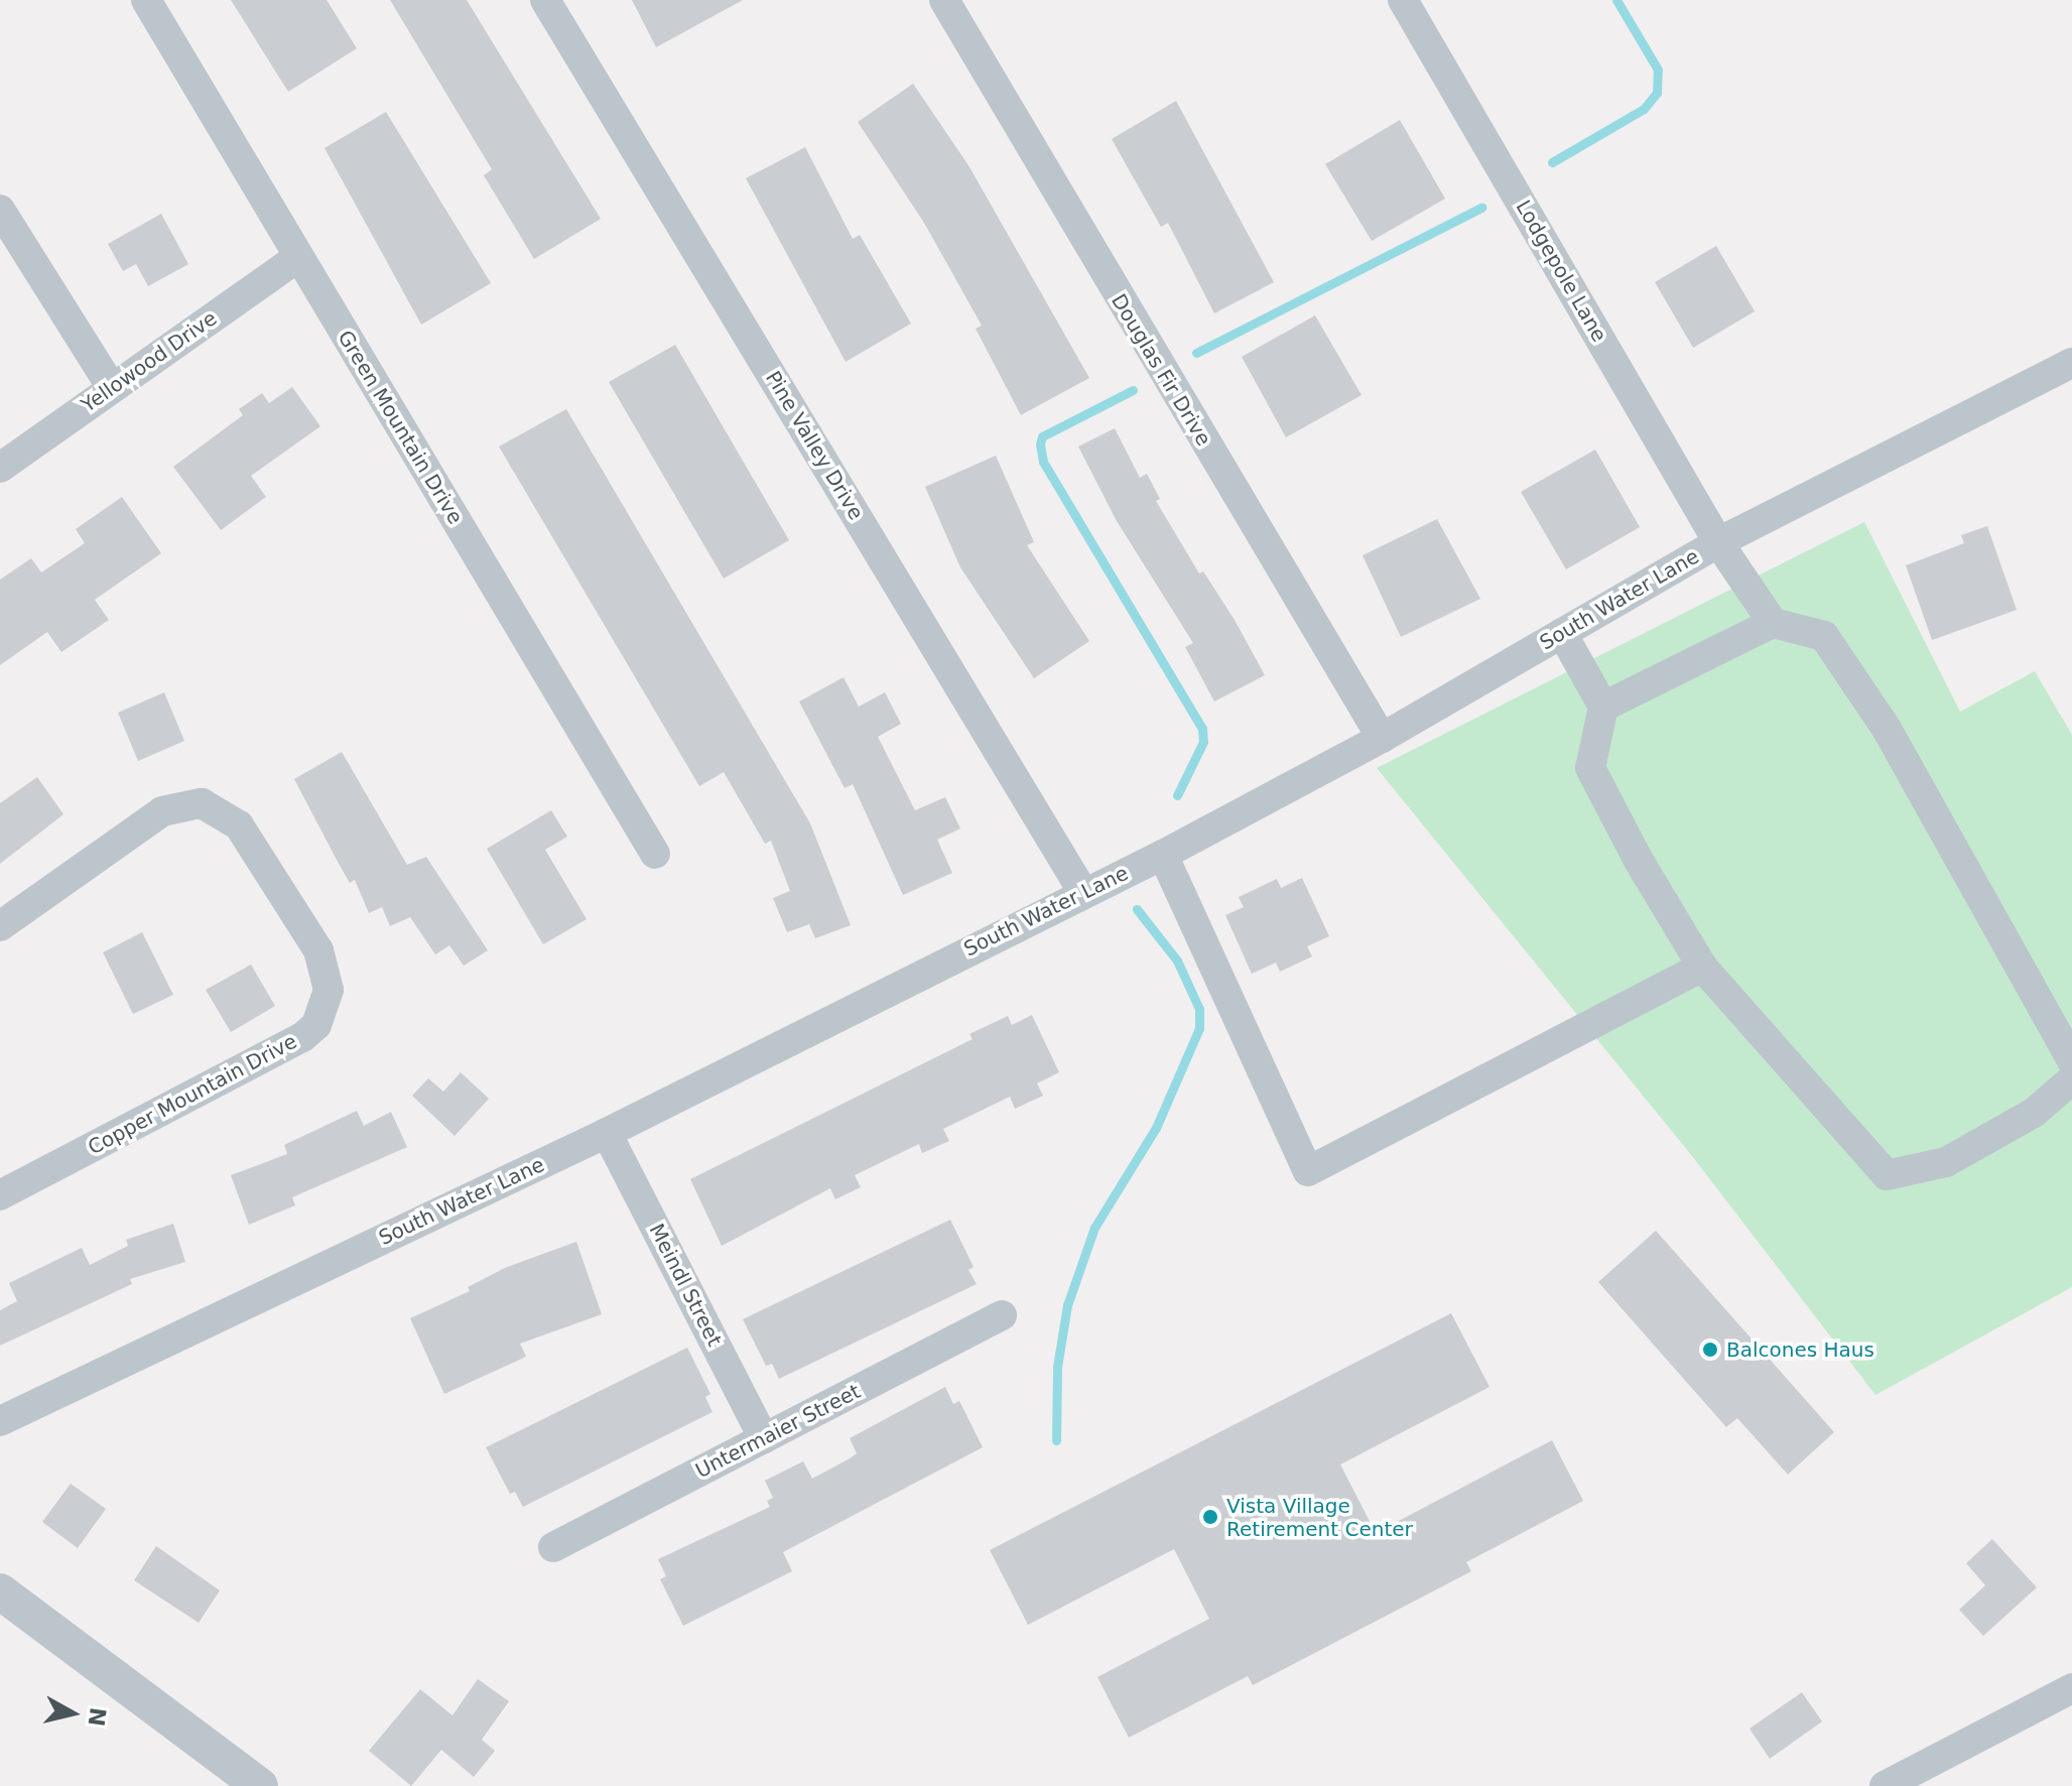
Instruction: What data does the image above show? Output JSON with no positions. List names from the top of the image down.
{
  "streets": {
    "street": [
      "Lodgepole Lane",
      "Yellowood Drive",
      "Douglas Fir Drive",
      "Green Mountain Drive",
      "Pine Valley Drive",
      "South Water Lane",
      "Copper Mountain Drive",
      "Meindl Street",
      "Untermaier Street"
    ]
  },
  "crossings": [
    ["Lodgepole Lane", "South Water Lane"],
    ["Yellowood Drive", "Green Mountain Drive"],
    ["Douglas Fir Drive", "South Water Lane"],
    ["Pine Valley Drive", "South Water Lane"],
    ["South Water Lane", "Meindl Street"],
    ["Meindl Street", "Untermaier Street"]
  ],
  "places": ["Balcones Haus", "Vista Village Retirement Center"],
  "north": "right"
}
